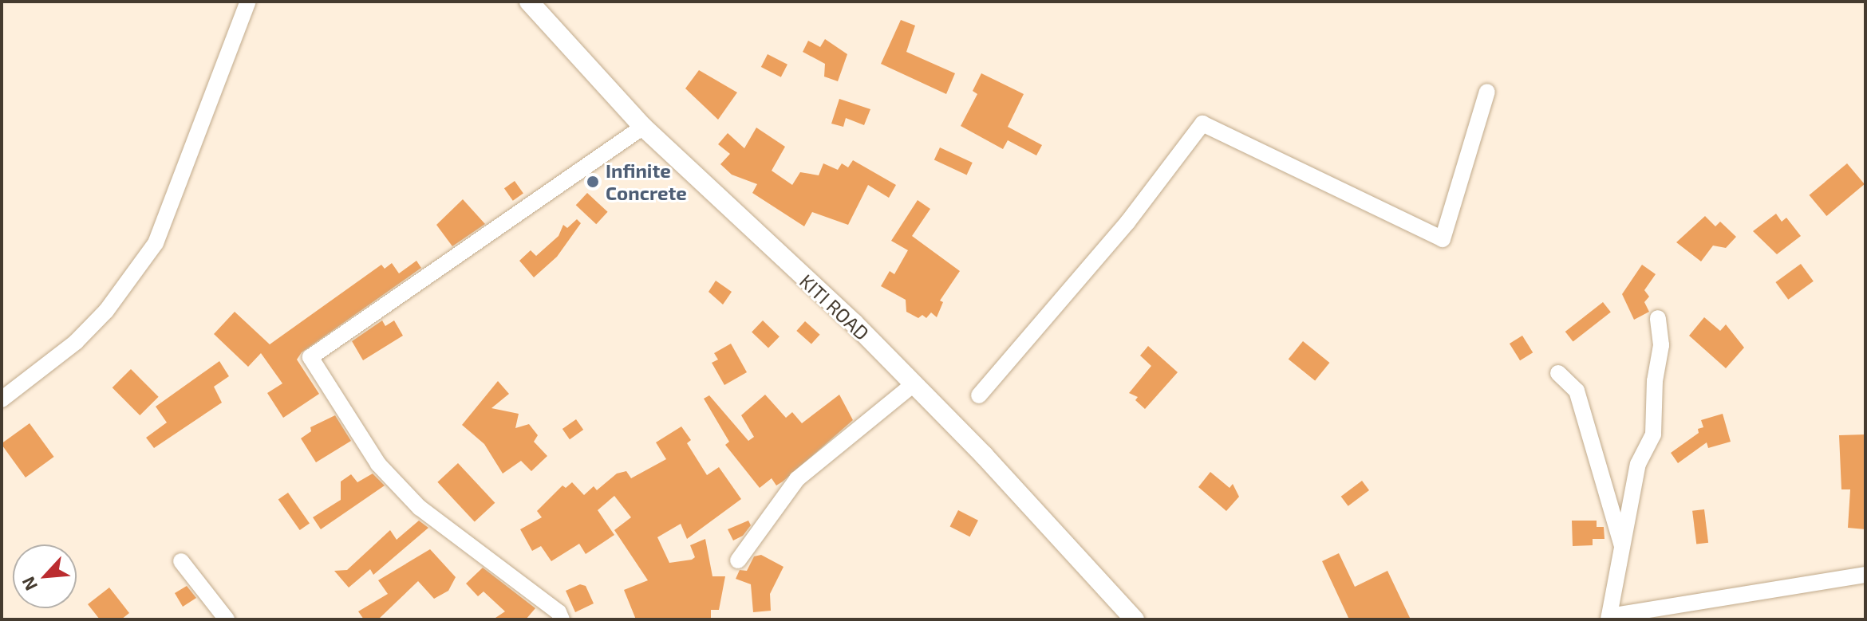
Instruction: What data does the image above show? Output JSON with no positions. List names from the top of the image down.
{
  "streets": {
    "street": ["KITI ROAD"]
  },
  "places": ["Infinite Concrete"],
  "north": "bottom left"
}
